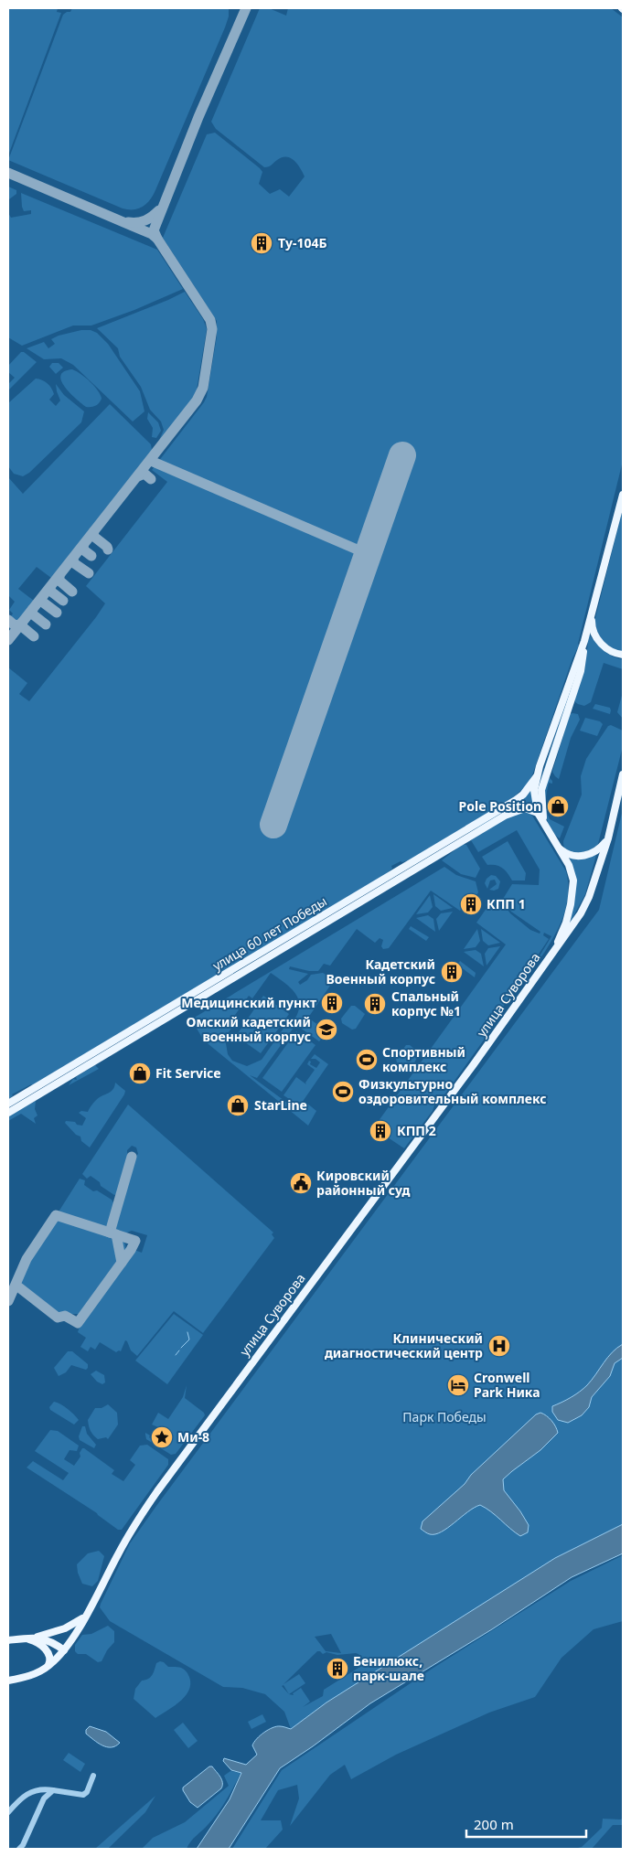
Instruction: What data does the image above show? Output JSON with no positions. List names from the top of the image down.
{
  "streets": {
    "main road": ["улица 60 лет Победы", "улица Суворова"]
  },
  "parks": ["Парк Победы"],
  "places": {
    "building": [
      "Ту-104Б",
      "КПП 1",
      "Кадетский Военный корпус",
      "Медицинский пункт",
      "Спальный корпус №1",
      "КПП 2",
      "Бенилюкс, парк-шале"
    ],
    "shop": ["Pole Position", "Fit Service", "StarLine"],
    "school or university": ["Омский кадетский военный корпус"],
    "sports": ["Спортивный комплекс", "Физкультурно оздоровительный комплекс"],
    "public building": ["Кировский районный суд"],
    "hospital": ["Клинический диагностический центр"],
    "hotel": ["Cronwell Park Ника"],
    "place": ["Ми-8"]
  },
  "scale_bar": "200 m"
}
